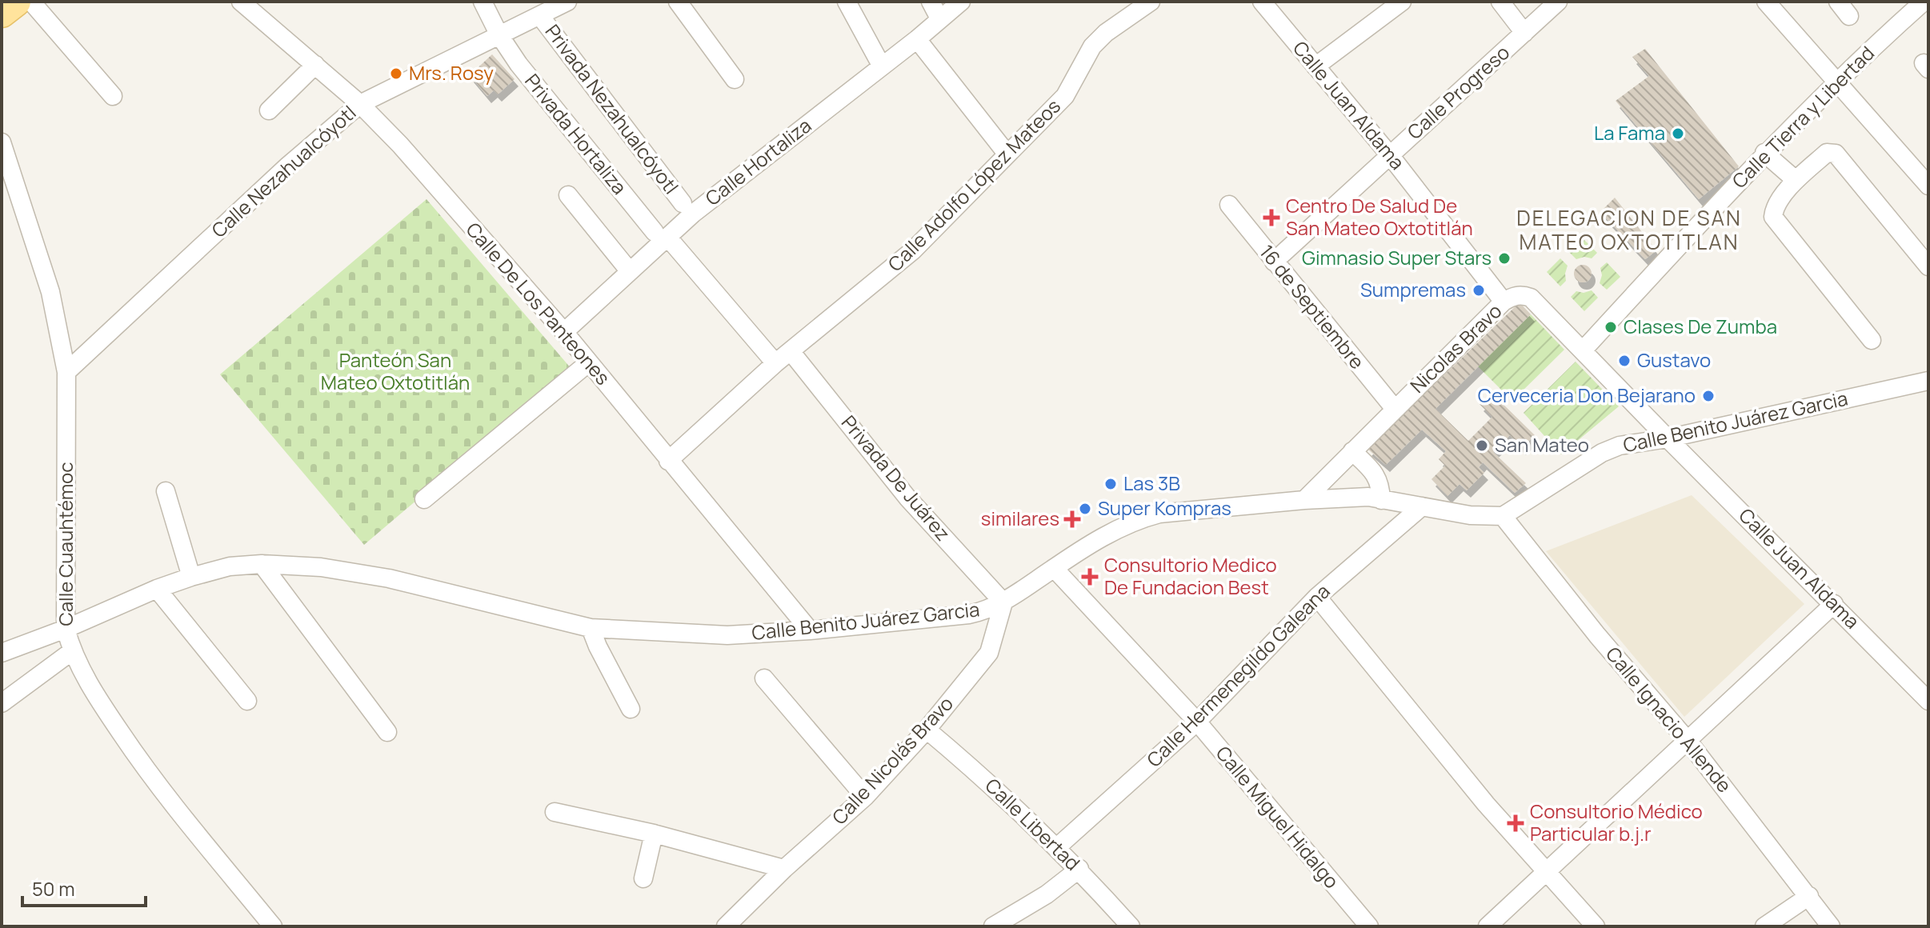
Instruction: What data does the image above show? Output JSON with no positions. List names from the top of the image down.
{
  "streets": {
    "street": [
      "Calle Progreso",
      "Calle Juan Aldama",
      "Privada Nezahualcóyotl",
      "Calle Tierra y Libertad",
      "Privada Hortaliza",
      "Calle Hortaliza",
      "Calle Nezahualcóyotl",
      "Calle Adolfo López Mateos",
      "Calle De Los Panteones",
      "16 de Septiembre",
      "Nicolas Bravo",
      "Calle Benito Juárez Garcia",
      "Privada De Juárez",
      "Calle Cuauhtémoc",
      "Calle Hermenegildo Galeana",
      "Calle Ignacio Allende",
      "Calle Nicolás Bravo",
      "Calle Miguel Hidalgo",
      "Calle Libertad"
    ]
  },
  "crossings": [
    ["Calle Progreso", "Calle Juan Aldama"],
    ["Calle Progreso", "16 de Septiembre"],
    ["Calle Juan Aldama", "Nicolas Bravo"],
    ["Calle Juan Aldama", "Calle Benito Juárez Garcia"],
    ["Privada Nezahualcóyotl", "Calle Nezahualcóyotl"],
    ["Calle Tierra y Libertad", "Nicolas Bravo"],
    ["Privada Hortaliza", "Calle Hortaliza"],
    ["Privada Hortaliza", "Calle Nezahualcóyotl"],
    ["Privada Hortaliza", "Calle Adolfo López Mateos"],
    ["Calle Hortaliza", "Calle De Los Panteones"],
    ["Calle Nezahualcóyotl", "Calle De Los Panteones"],
    ["Calle Nezahualcóyotl", "Calle Cuauhtémoc"],
    ["Calle Adolfo López Mateos", "Calle De Los Panteones"],
    ["Calle Adolfo López Mateos", "Privada De Juárez"],
    ["Calle De Los Panteones", "Calle Benito Juárez Garcia"],
    ["16 de Septiembre", "Nicolas Bravo"],
    ["Nicolas Bravo", "Calle Benito Juárez Garcia"],
    ["Calle Benito Juárez Garcia", "Privada De Juárez"],
    ["Calle Benito Juárez Garcia", "Calle Cuauhtémoc"],
    ["Calle Benito Juárez Garcia", "Calle Hermenegildo Galeana"],
    ["Calle Benito Juárez Garcia", "Calle Ignacio Allende"],
    ["Calle Benito Juárez Garcia", "Calle Nicolás Bravo"],
    ["Calle Benito Juárez Garcia", "Calle Miguel Hidalgo"],
    ["Privada De Juárez", "Calle Nicolás Bravo"],
    ["Calle Hermenegildo Galeana", "Calle Miguel Hidalgo"],
    ["Calle Hermenegildo Galeana", "Calle Libertad"],
    ["Calle Nicolás Bravo", "Calle Libertad"]
  ],
  "districts": ["DELEGACION DE SAN MATEO OXTOTITLAN"],
  "parks": ["Panteón San Mateo Oxtotitlán"],
  "places": {
    "other": [
      "Mrs. Rosy",
      "La Fama",
      "Gimnasio Super Stars",
      "Sumpremas",
      "Clases De Zumba",
      "Gustavo",
      "Cerveceria Don Bejarano",
      "San Mateo",
      "Las 3B",
      "Super Kompras"
    ],
    "health": [
      "Centro De Salud De San Mateo Oxtotitlán",
      "similares",
      "Consultorio Medico De Fundacion Best",
      "Consultorio Médico Particular b.j.r"
    ]
  },
  "scale_bar": "50 m"
}
